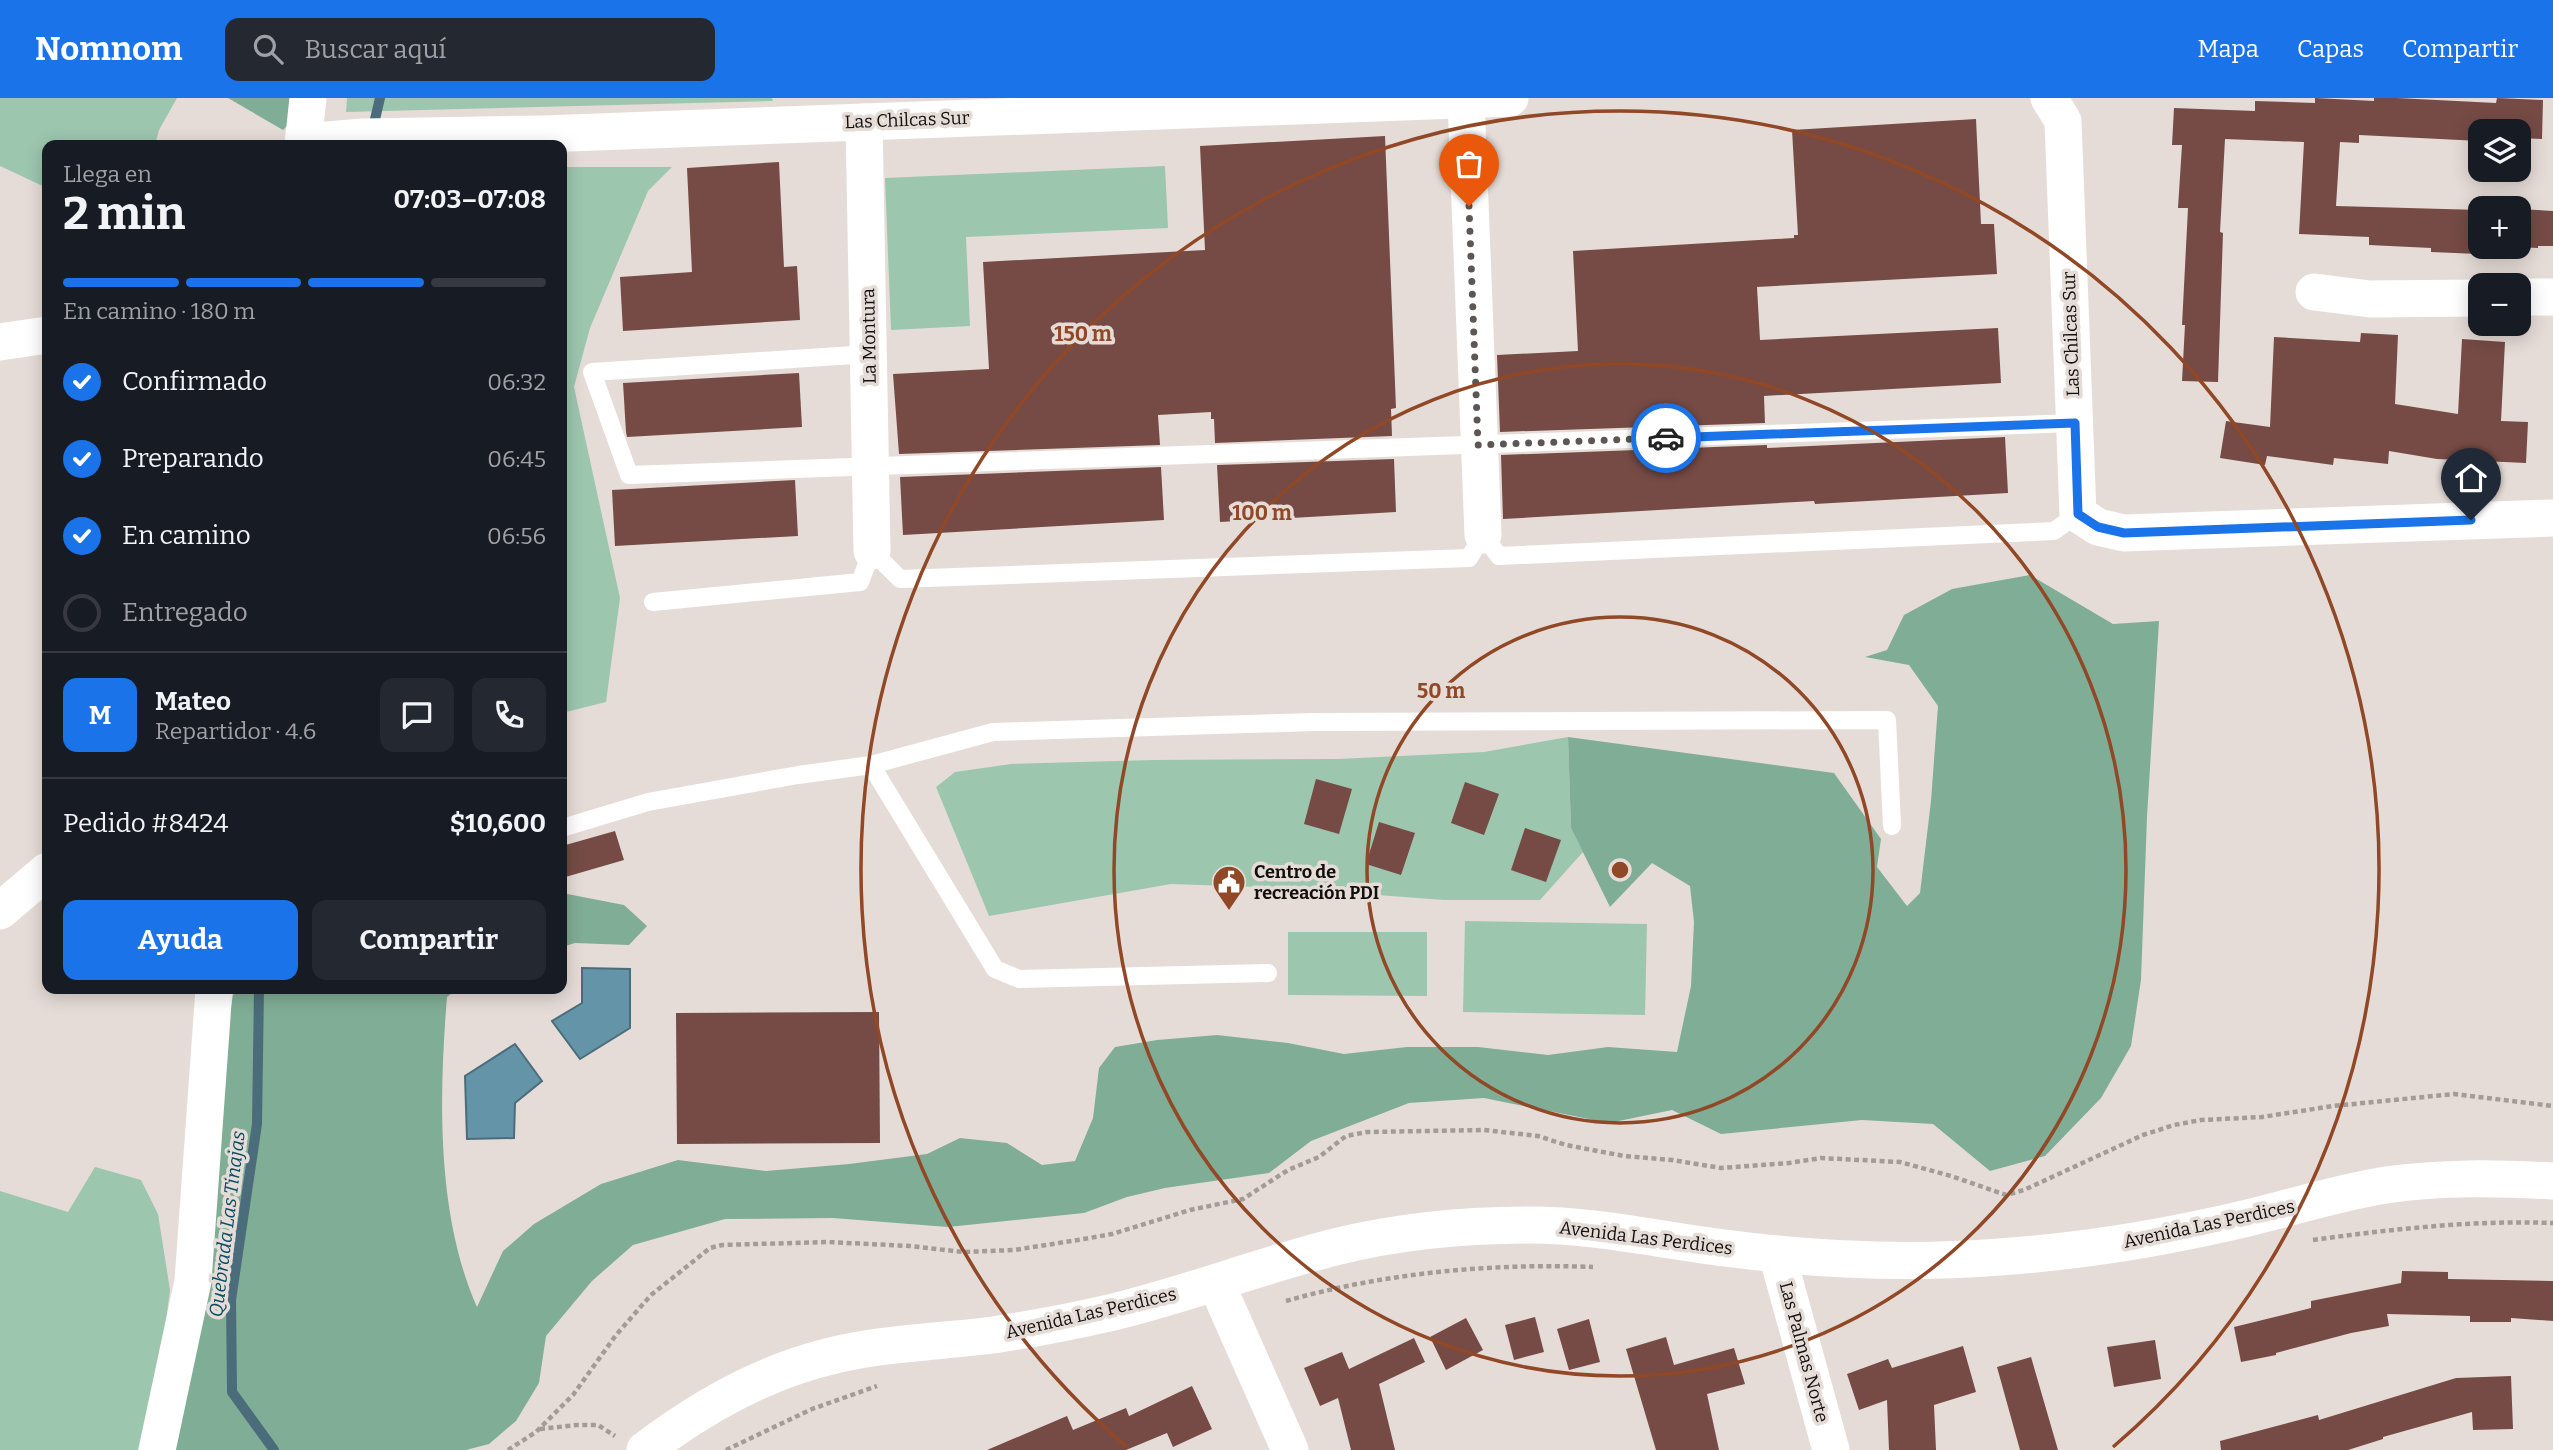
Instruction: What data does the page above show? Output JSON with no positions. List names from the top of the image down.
{
  "streets": {
    "street": [
      "Las Chilcas Sur",
      "La Montura",
      "Avenida Las Perdices",
      "Las Palmas Norte"
    ]
  },
  "crossings": [
    ["Las Chilcas Sur", "La Montura"],
    ["Avenida Las Perdices", "Las Palmas Norte"]
  ],
  "water": ["Quebrada Las Tinajas"],
  "places": {
    "public building": ["Centro de recreación PDI"]
  },
  "page": {
    "header": "Nomnom",
    "search": "Buscar aquí",
    "nav": ["Mapa", "Capas", "Compartir"],
    "map_buttons": ["+", "−"],
    "heading": ["2 min", "Llega en", "07:03–07:08"],
    "panel": [
      "Mateo",
      "Repartidor · 4.6",
      "Pedido #8424",
      "$10,600"
    ],
    "bar": "En camino · 180 m",
    "list": [
      ["Confirmado", "06:32"],
      ["Preparando", "06:45"],
      ["En camino", "06:56"],
      "Entregado"
    ],
    "round": "M",
    "buttons": ["Ayuda", "Compartir"]
  },
  "rings": ["150 m", "100 m", "50 m"]
}
